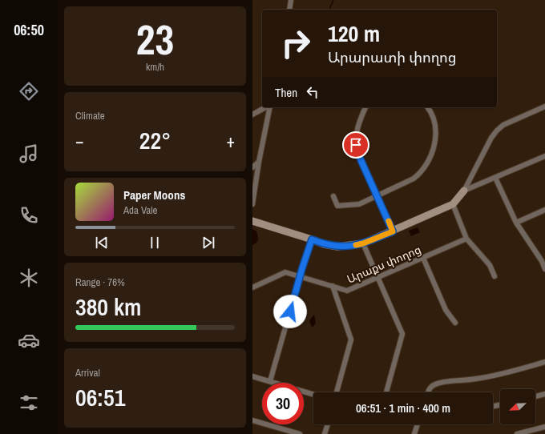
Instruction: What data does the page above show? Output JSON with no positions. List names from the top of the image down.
{
  "streets": {
    "street": ["Արաքս փողոց"]
  },
  "north": "bottom left",
  "page": {
    "tabs": "06:50",
    "tile": [
      ["23", "km/h"],
      "Climate",
      ["Range · 76%", "380 km"],
      ["Arrival", "06:51"]
    ],
    "turn": ["120 m", "Արարատի փողոց"],
    "then": "Then",
    "heat": ["−", "22°", "+"],
    "song": ["Paper Moons", "Ada Vale"],
    "limit": "30",
    "trip": "06:51 · 1 min · 400 m"
  }
}
